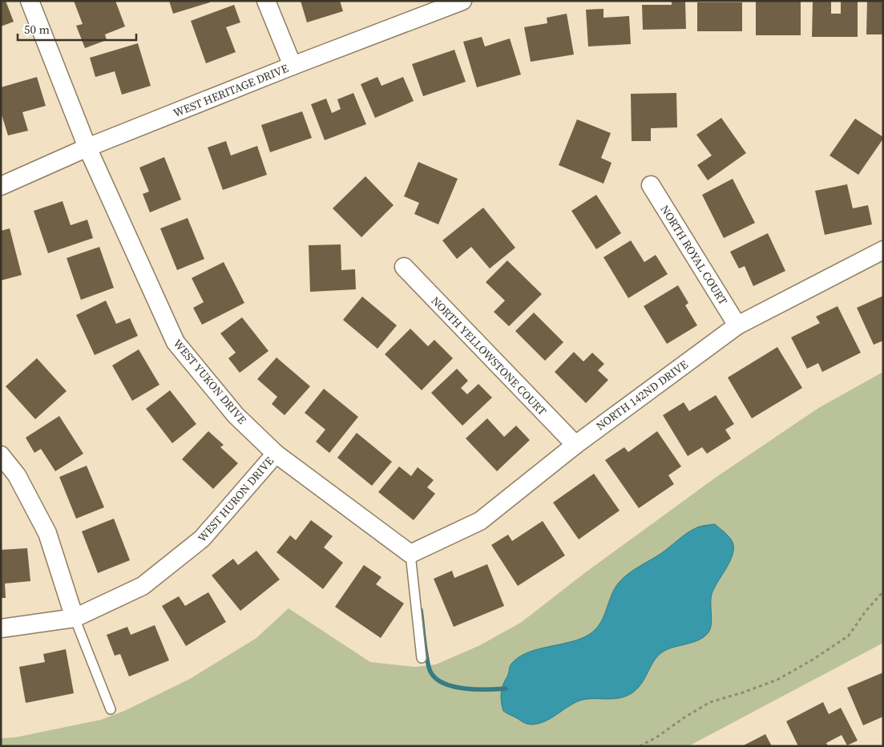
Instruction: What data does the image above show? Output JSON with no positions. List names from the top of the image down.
{
  "streets": {
    "street": [
      "WEST HERITAGE DRIVE",
      "NORTH ROYAL COURT",
      "NORTH YELLOWSTONE COURT",
      "WEST YUKON DRIVE",
      "NORTH 142ND DRIVE",
      "WEST HURON DRIVE"
    ]
  },
  "crossings": [
    ["WEST HERITAGE DRIVE", "WEST YUKON DRIVE"],
    ["NORTH ROYAL COURT", "NORTH 142ND DRIVE"],
    ["NORTH YELLOWSTONE COURT", "NORTH 142ND DRIVE"],
    ["WEST YUKON DRIVE", "NORTH 142ND DRIVE"],
    ["WEST YUKON DRIVE", "WEST HURON DRIVE"]
  ],
  "scale_bar": "50 m"
}
